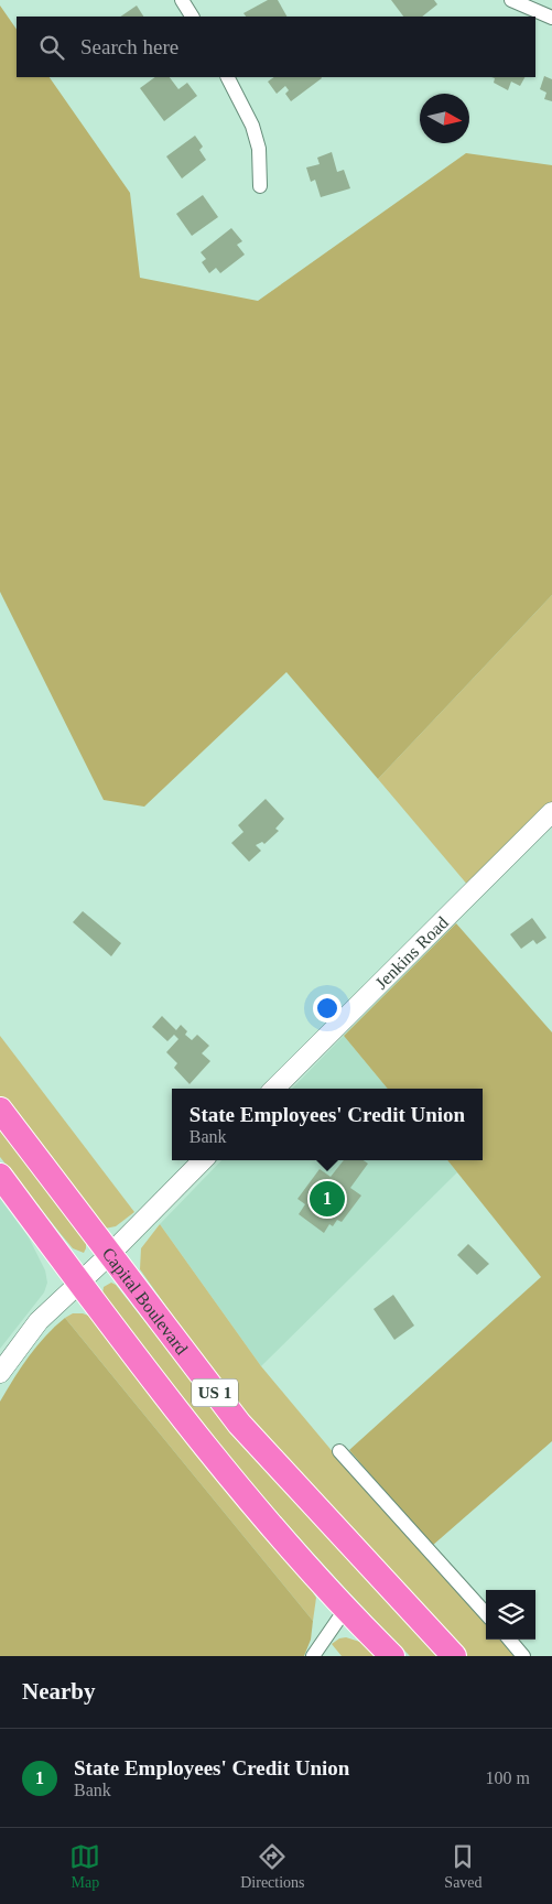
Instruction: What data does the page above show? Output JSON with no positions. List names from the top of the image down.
{
  "streets": {
    "highway": ["Capital Boulevard", "US 1"],
    "street": ["Jenkins Road"]
  },
  "north": "right",
  "page": {
    "search": "Search here",
    "popup": ["State Employees' Credit Union", "Bank"],
    "pins": "1",
    "heading": "Nearby",
    "list": [
      {
        "mark": "1",
        "name": "State Employees' Credit Union",
        "note": "Bank",
        "value": "100 m"
      }
    ],
    "nav": ["Map", "Directions", "Saved"]
  }
}
